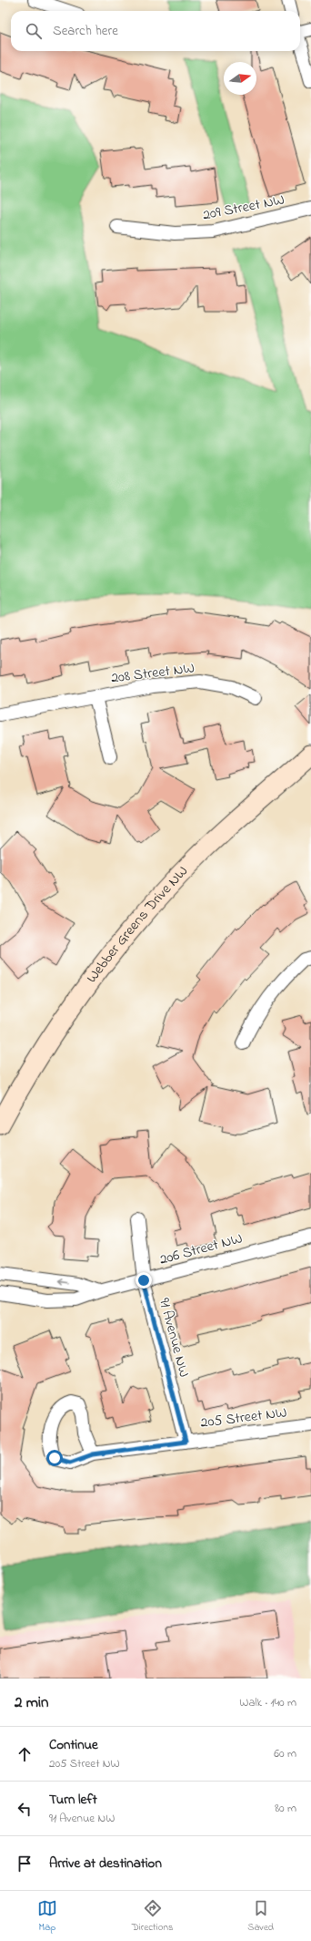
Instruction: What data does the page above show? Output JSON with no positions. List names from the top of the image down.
{
  "streets": {
    "main road": ["Webber Greens Drive NW"],
    "street": [
      "209 Street NW",
      "208 Street NW",
      "206 Street NW",
      "91 Avenue NW",
      "205 Street NW"
    ]
  },
  "crossings": [
    ["206 Street NW", "91 Avenue NW"],
    ["91 Avenue NW", "205 Street NW"]
  ],
  "north": "right",
  "page": {
    "search": "Search here",
    "heading": ["2 min", "Walk · 140 m"],
    "list": [
      ["Continue", "205 Street NW", "60 m"],
      ["Turn left", "91 Avenue NW", "80 m"],
      "Arrive at destination"
    ],
    "nav": ["Map", "Directions", "Saved"]
  }
}
